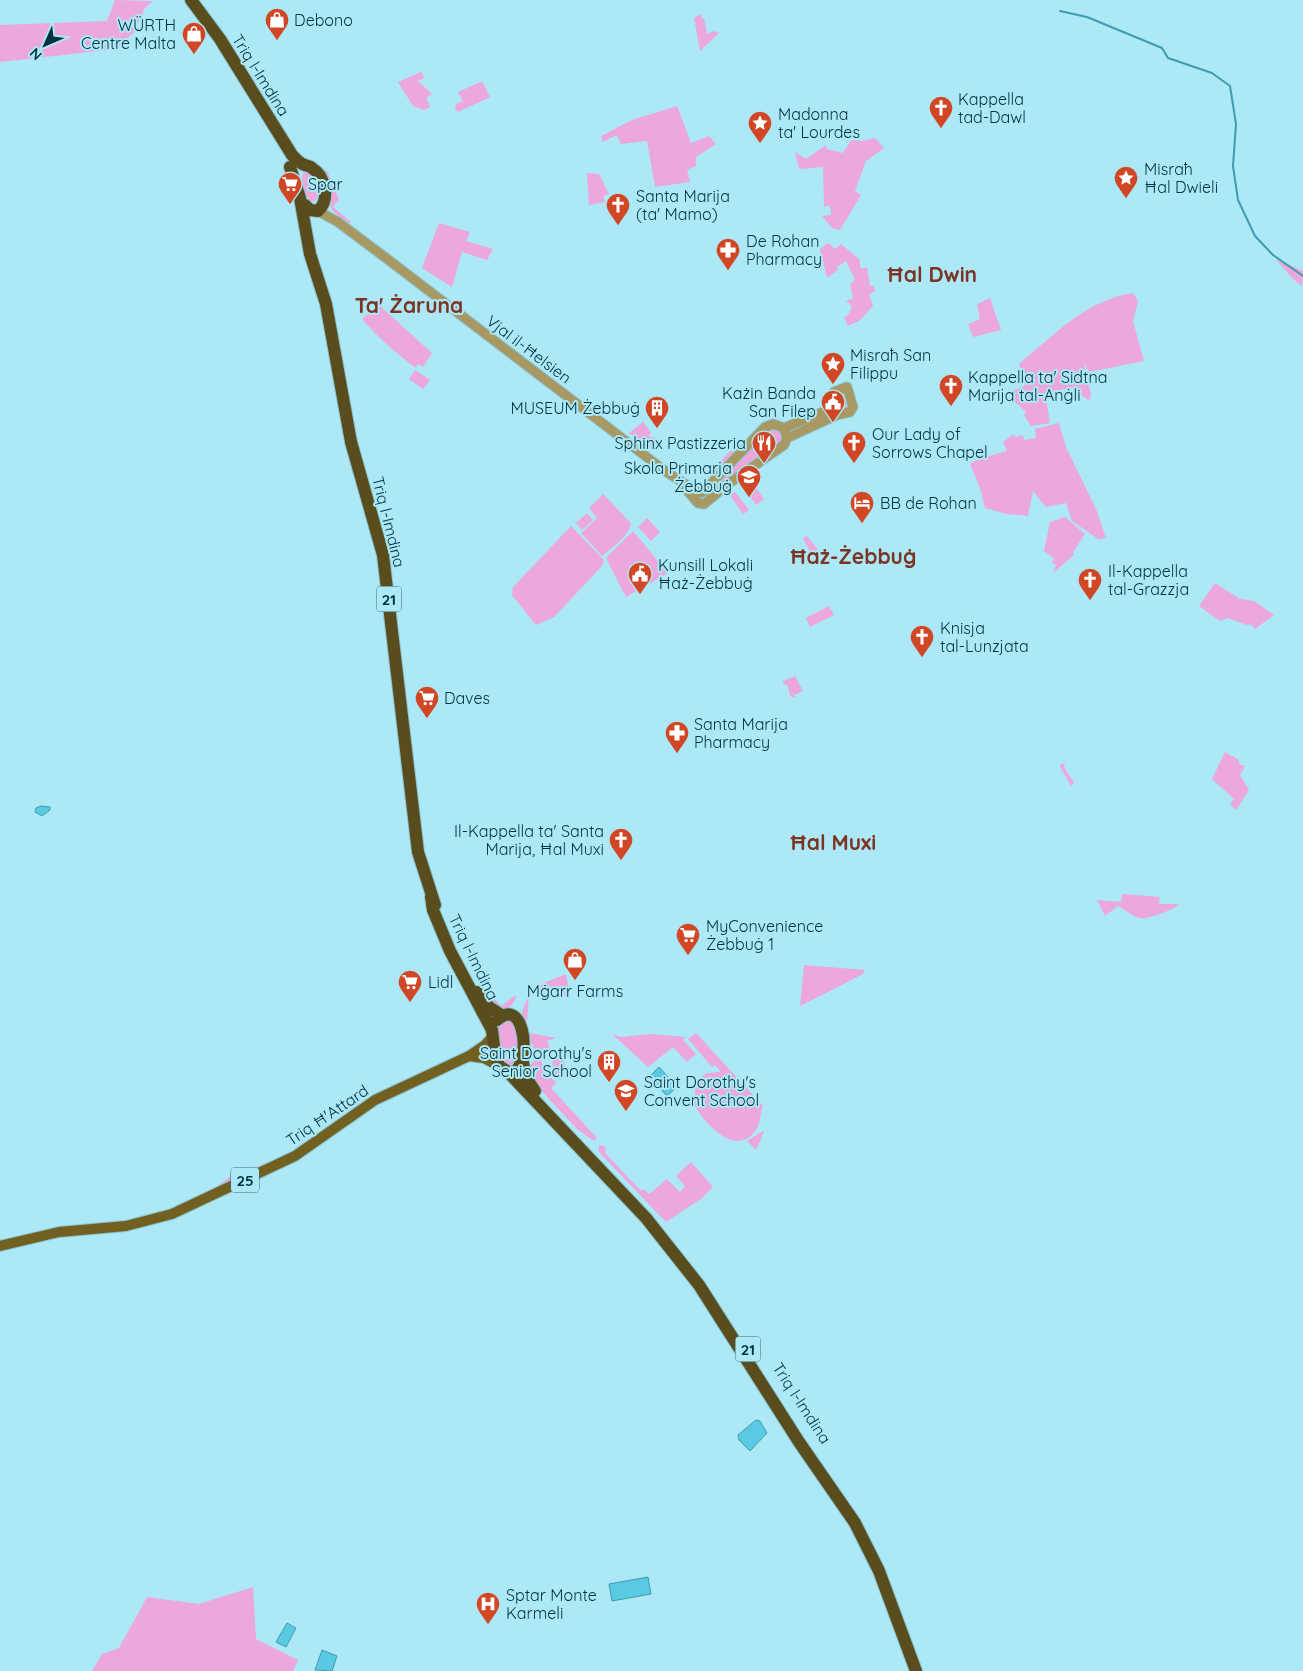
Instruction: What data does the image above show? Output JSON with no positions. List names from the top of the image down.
{
  "streets": {
    "highway": ["Triq l-Imdina", "21"],
    "main road": ["Triq Ħ'Attard", "25"],
    "street": ["Vjal il-Ħelsien"]
  },
  "crossings": [
    ["Triq l-Imdina", "Vjal il-Ħelsien"],
    ["Triq l-Imdina", "Triq Ħ'Attard"]
  ],
  "districts": [
    "Ħal Dwin",
    "Ta' Żaruna",
    "Ħaż-Żebbuġ",
    "Ħal Muxi"
  ],
  "places": {
    "shop": ["Debono", "WÜRTH Centre Malta", "Mġarr Farms"],
    "church": [
      "Kappella tad-Dawl",
      "Santa Marija (ta' Mamo)",
      "Kappella ta' Sidtna Marija tal-Anġli",
      "Our Lady of Sorrows Chapel",
      "Il-Kappella tal-Grazzja",
      "Knisja tal-Lunzjata",
      "Il-Kappella ta' Santa Marija, Ħal Muxi"
    ],
    "place": ["Madonna ta' Lourdes", "Misraħ Ħal Dwieli", "Misraħ San Filippu"],
    "supermarket": [
      "Spar",
      "Daves",
      "MyConvenience Żebbuġ 1",
      "Lidl"
    ],
    "pharmacy": ["De Rohan Pharmacy", "Santa Marija Pharmacy"],
    "public building": ["Każin Banda San Filep", "Kunsill Lokali Ħaż-Żebbuġ"],
    "building": ["MUSEUM Żebbuġ", "Saint Dorothy's Senior School"],
    "restaurant": ["Sphinx Pastizzeria"],
    "school or university": ["Skola Primarja Żebbuġ", "Saint Dorothy's Convent School"],
    "hotel": ["BB de Rohan"],
    "hospital": ["Sptar Monte Karmeli"]
  },
  "north": "bottom left"
}
